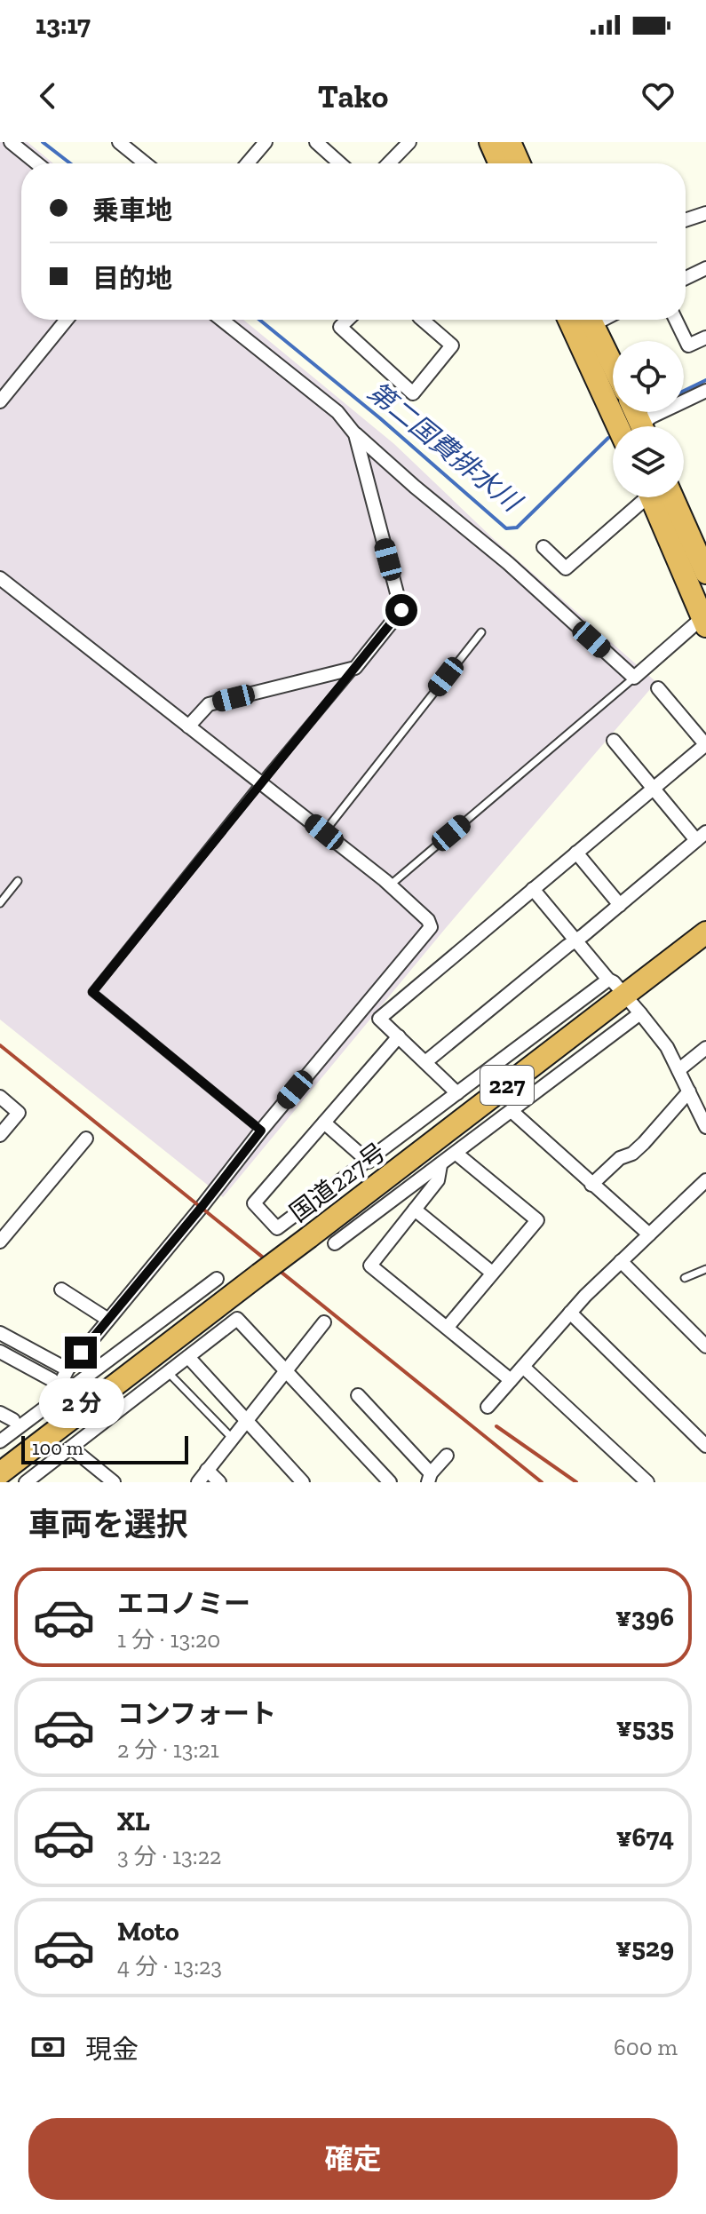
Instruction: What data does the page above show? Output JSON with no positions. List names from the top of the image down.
{
  "streets": {
    "highway": ["227", "国道227号"]
  },
  "water": ["第二国費排水川"],
  "scale_bar": "100 m",
  "page": {
    "status": "13:17",
    "header": "Tako",
    "banner": ["乗車地", "目的地"],
    "bubble": "2 分",
    "scale": "100 m",
    "heading": "車両を選択",
    "list": [
      {
        "name": "エコノミー",
        "note": "1 分 · 13:20",
        "value": "¥396"
      },
      {
        "name": "コンフォート",
        "note": "2 分 · 13:21",
        "value": "¥535"
      },
      {
        "name": "XL",
        "note": "3 分 · 13:22",
        "value": "¥674"
      },
      {
        "name": "Moto",
        "note": "4 分 · 13:23",
        "value": "¥529"
      }
    ],
    "pay": ["現金", "600 m"],
    "buttons": "確定"
  }
}
